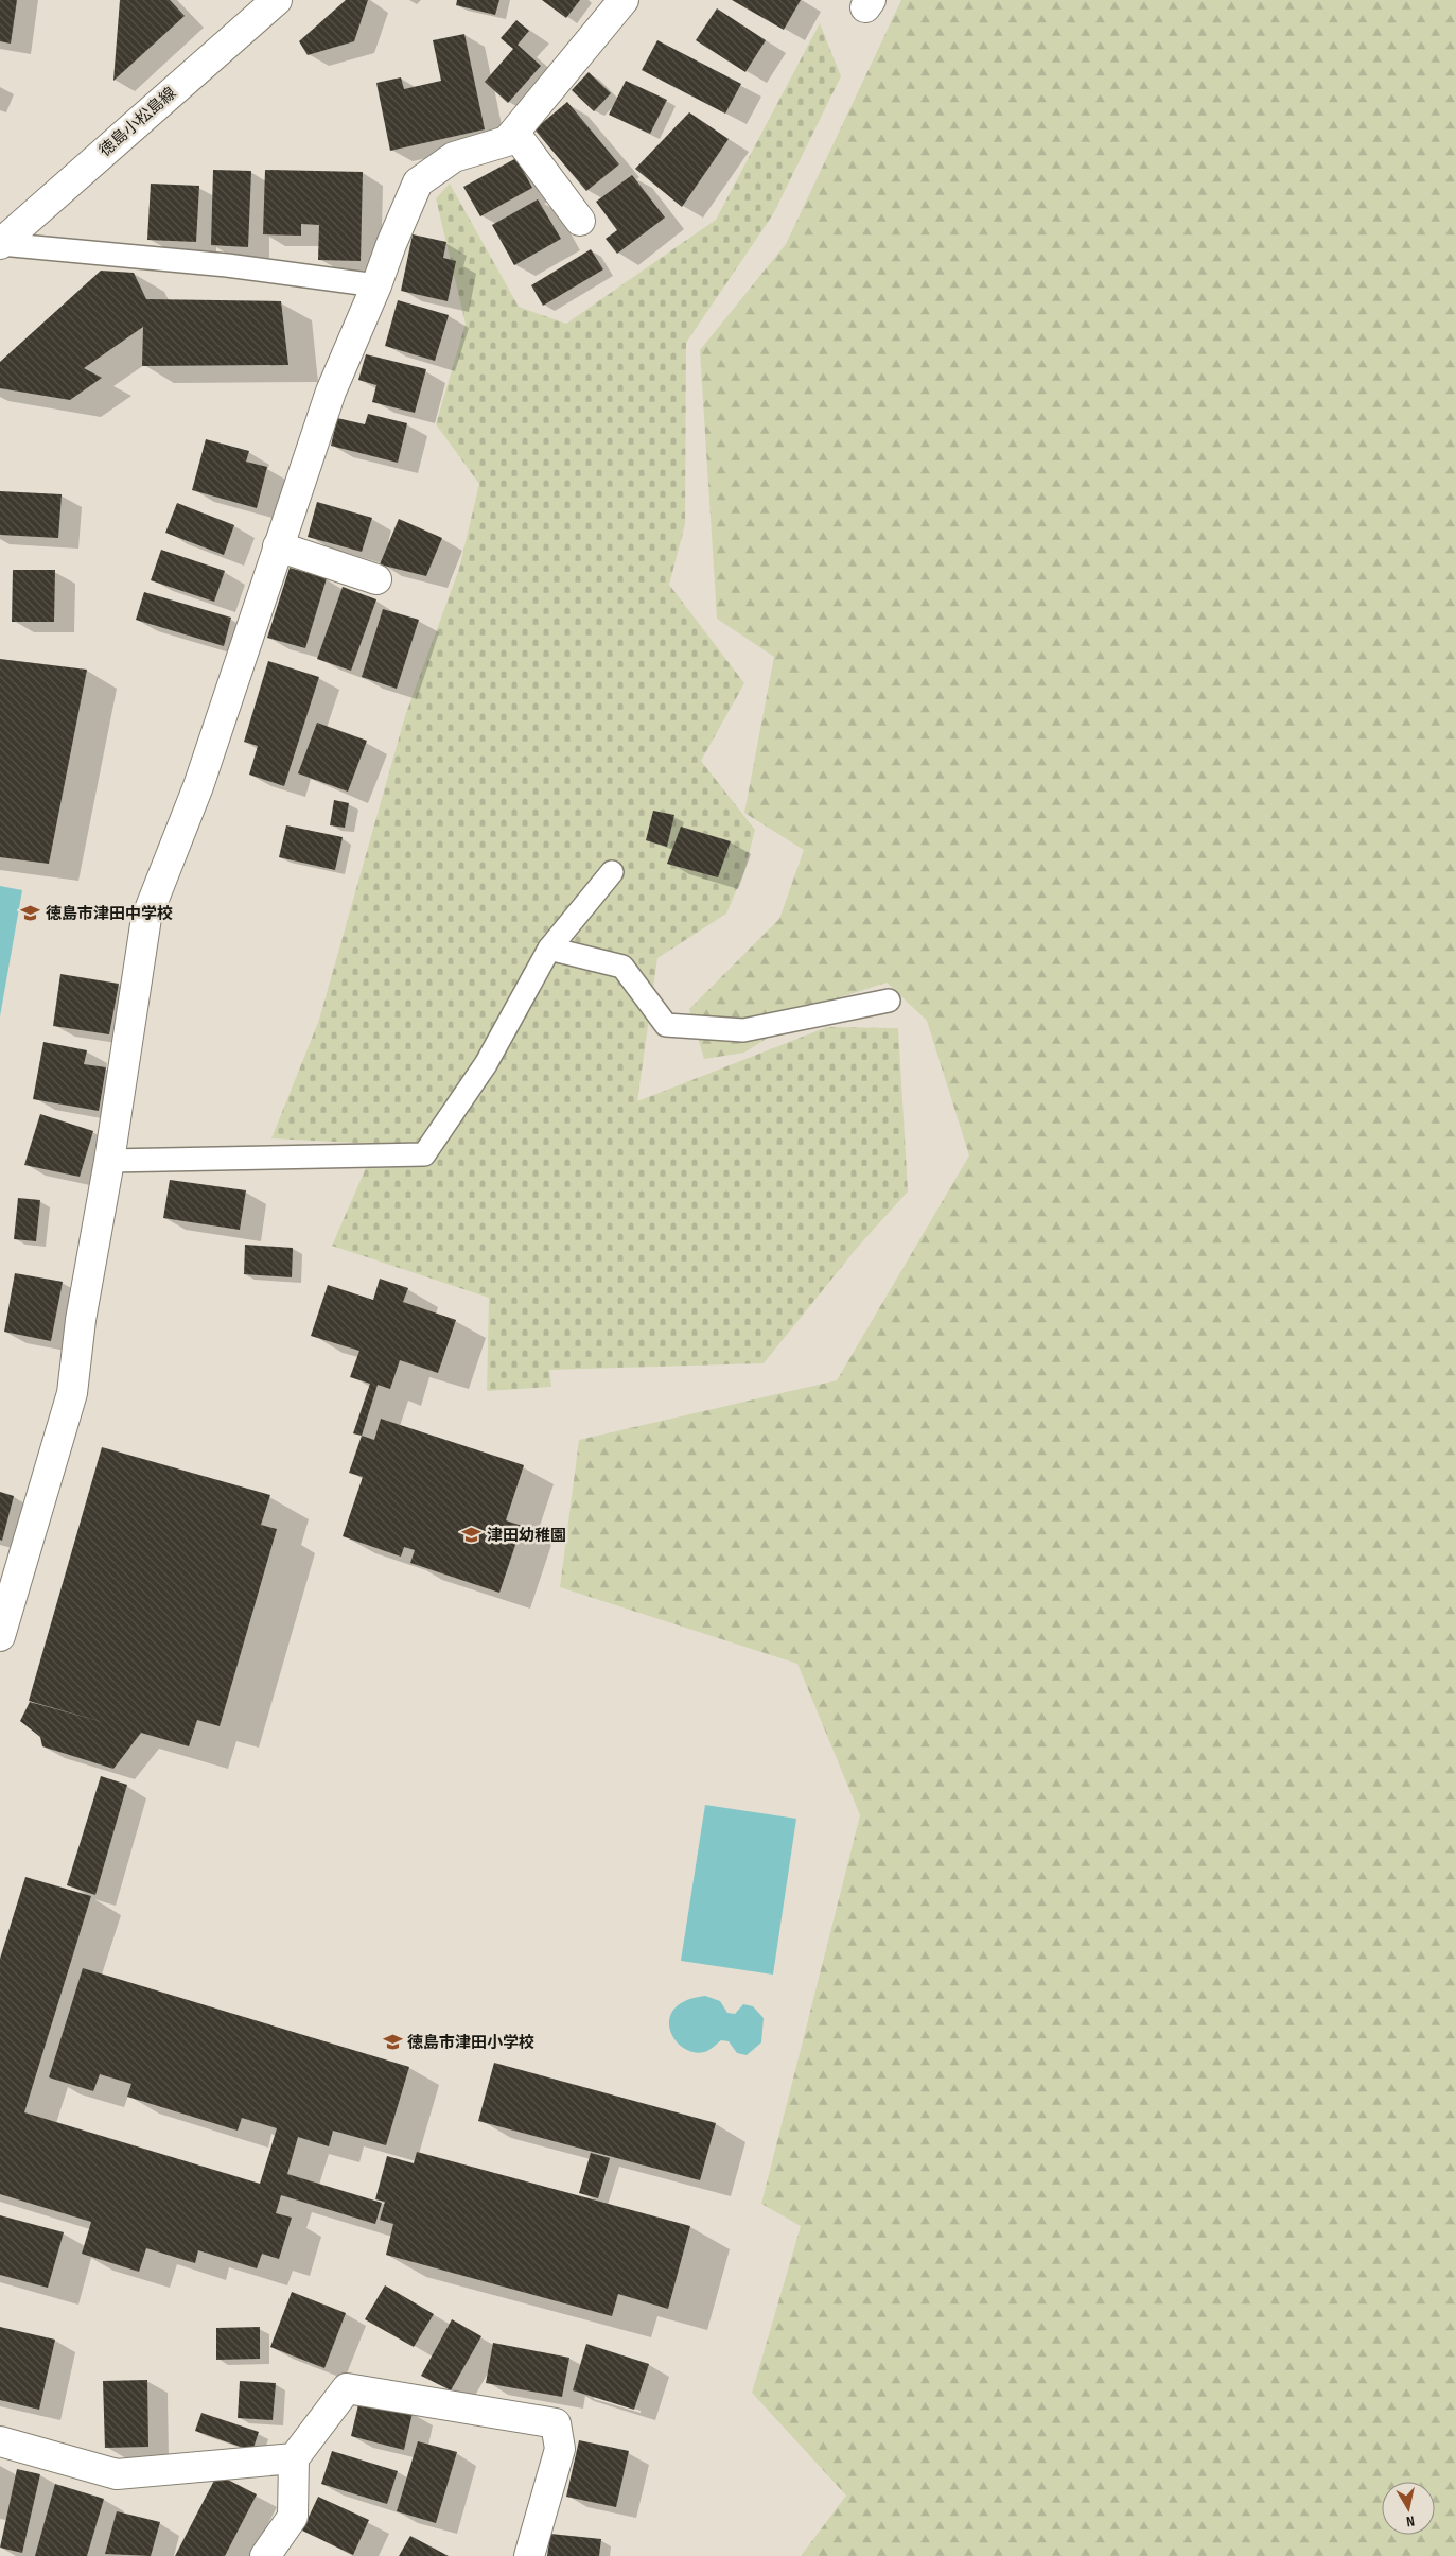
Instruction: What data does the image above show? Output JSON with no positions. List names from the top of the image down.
{
  "streets": {
    "street": ["徳島小松島線"]
  },
  "places": {
    "school or university": ["徳島市津田中学校", "津田幼稚園", "徳島市津田小学校"]
  },
  "north": "bottom"
}
